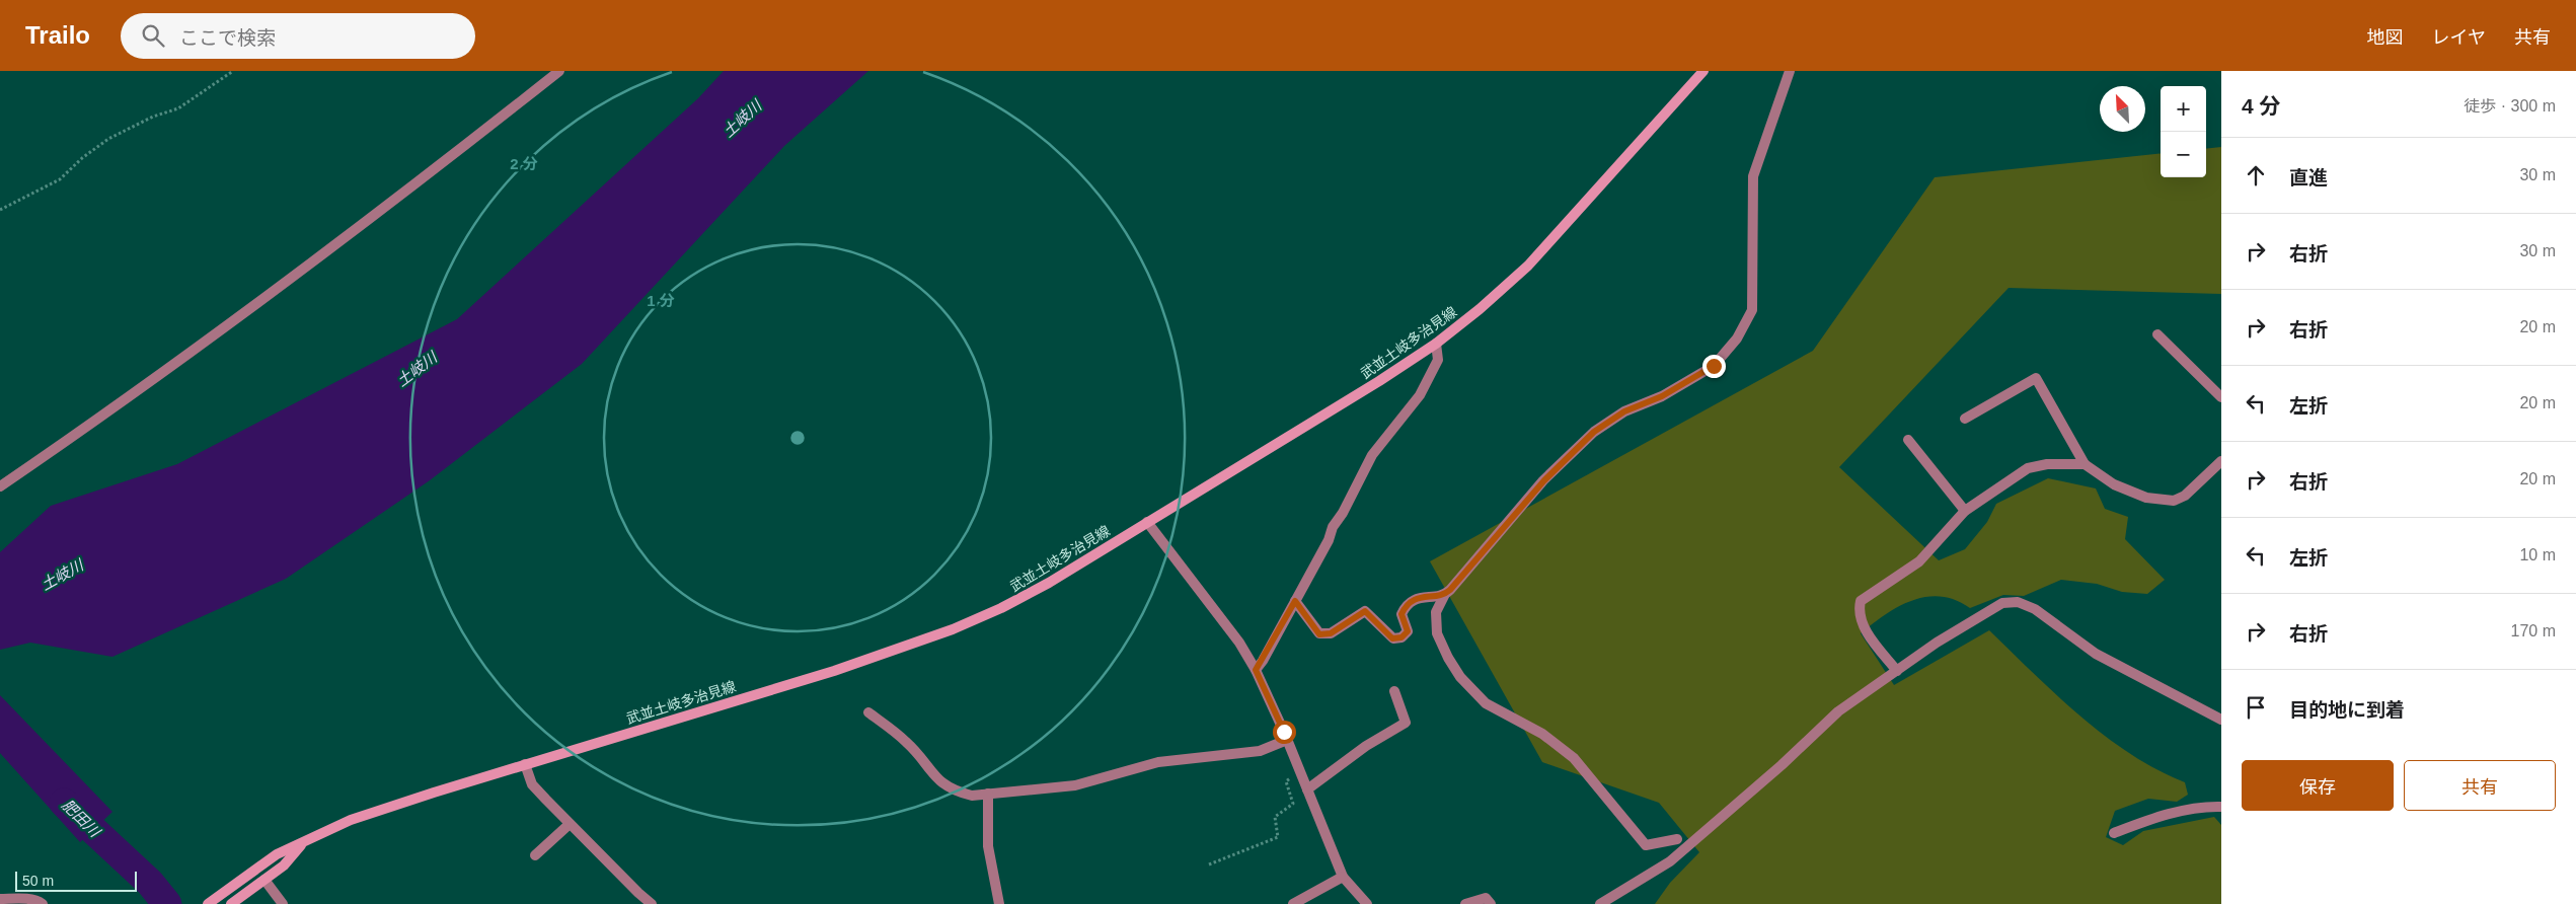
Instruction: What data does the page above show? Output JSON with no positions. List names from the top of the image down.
{
  "streets": {
    "main road": ["武並土岐多治見線"]
  },
  "water": ["土岐川", "肥田川"],
  "scale_bar": "50 m",
  "north": "top left",
  "page": {
    "header": "Trailo",
    "search": "ここで検索",
    "nav": ["地図", "レイヤ", "共有"],
    "heading": ["4 分", "徒歩 · 300 m"],
    "map_buttons": ["+", "−"],
    "list": [
      ["直進", "30 m"],
      ["右折", "30 m"],
      ["右折", "20 m"],
      ["左折", "20 m"],
      ["右折", "20 m"],
      ["左折", "10 m"],
      ["右折", "170 m"],
      "目的地に到着"
    ],
    "buttons": ["保存", "共有"],
    "scale": "50 m"
  },
  "rings": ["2 分", "1 分"]
}
